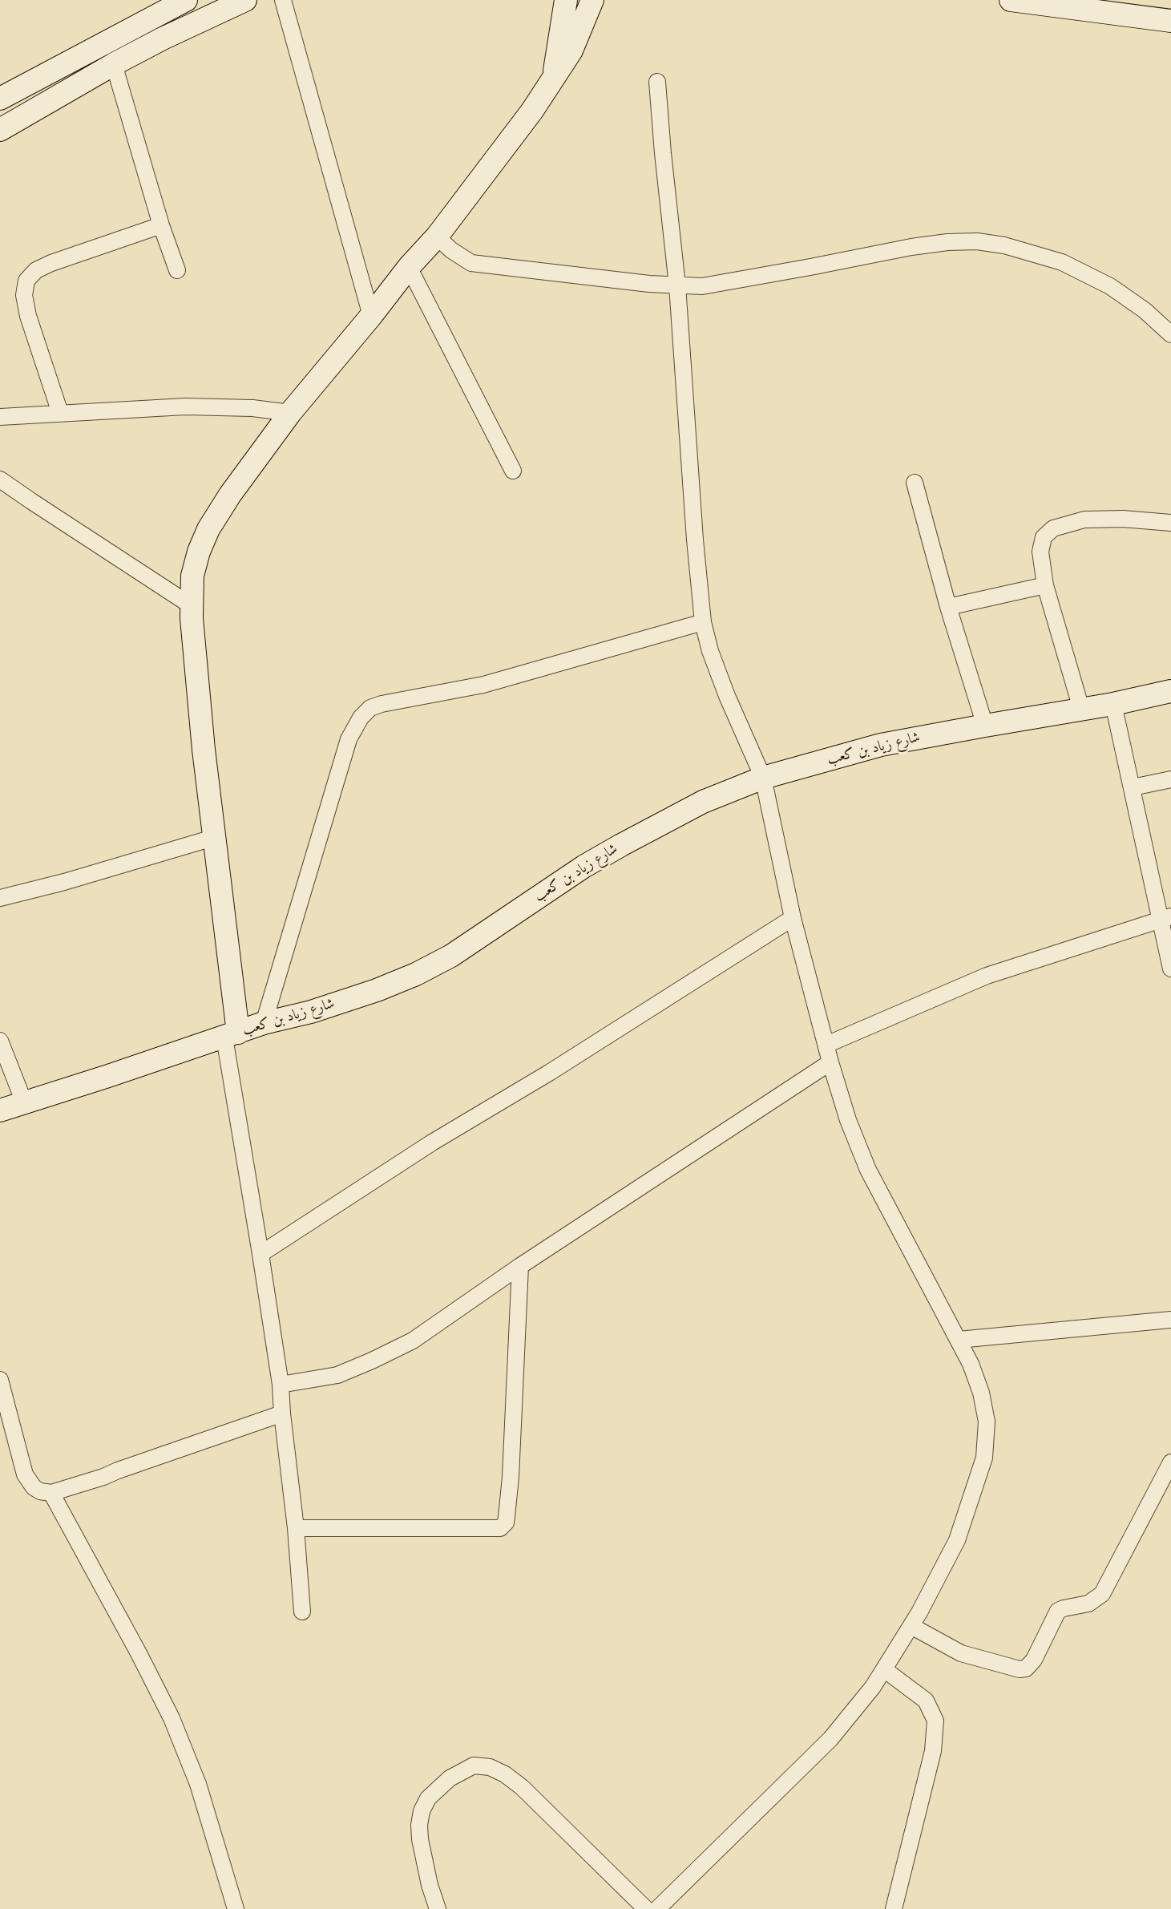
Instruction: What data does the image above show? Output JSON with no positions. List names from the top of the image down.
{
  "streets": {
    "street": ["شارع زياد بن كعب"]
  }
}
